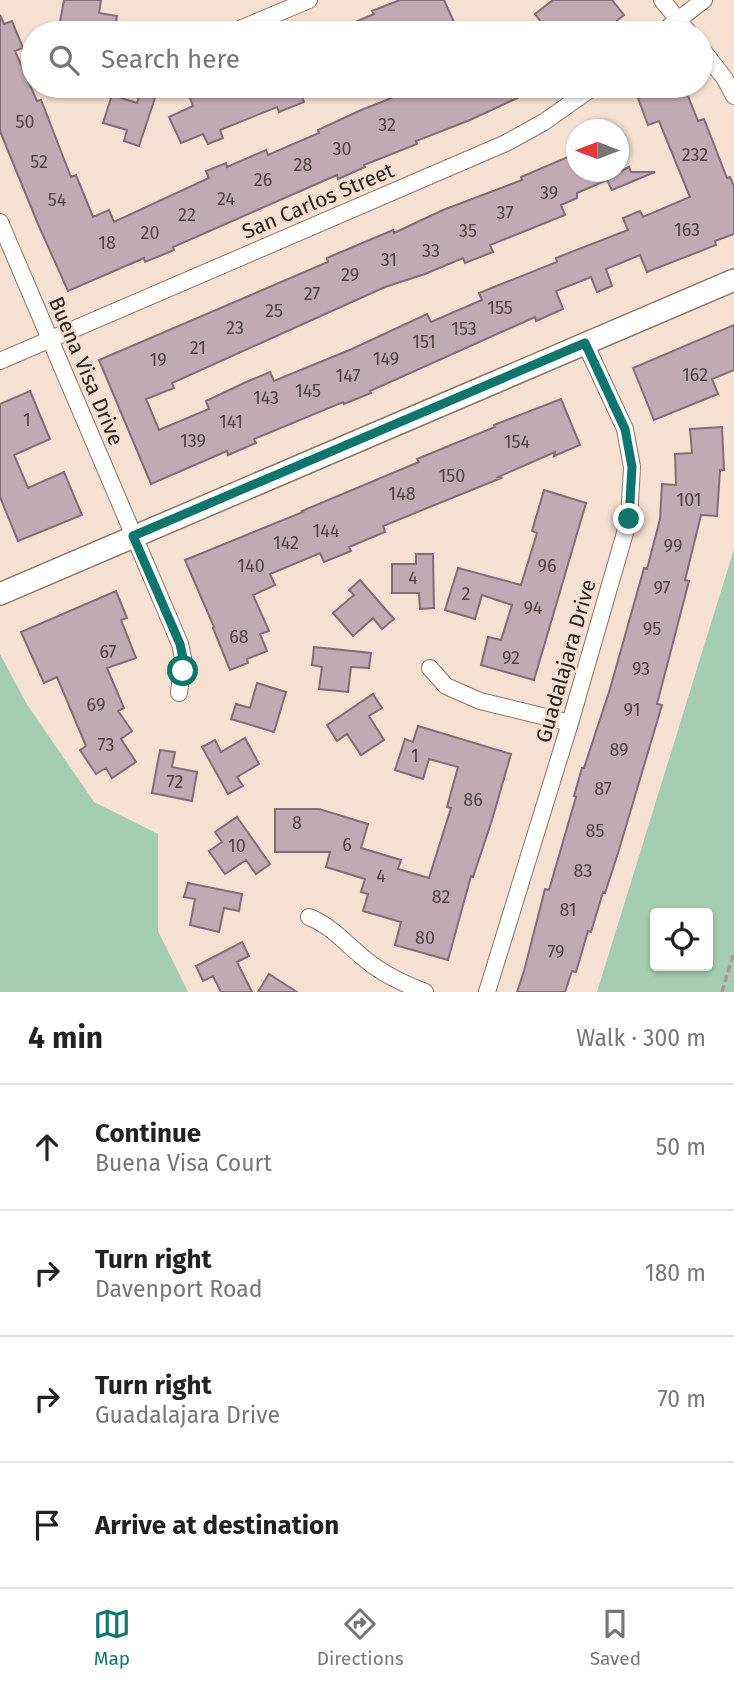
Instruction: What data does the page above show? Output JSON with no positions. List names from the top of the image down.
{
  "streets": {
    "street": ["San Carlos Street", "Buena Visa Drive", "Guadalajara Drive"]
  },
  "crossings": [
    ["San Carlos Street", "Buena Visa Drive"]
  ],
  "house_numbers": [
    "50",
    "32",
    "30",
    "232",
    "52",
    "28",
    "26",
    "39",
    "24",
    "54",
    "37",
    "22",
    "163",
    "35",
    "20",
    "18",
    "33",
    "31",
    "29",
    "27",
    "155",
    "25",
    "23",
    "153",
    "151",
    "21",
    "149",
    "19",
    "162",
    "147",
    "145",
    "143",
    "1",
    "141",
    "139",
    "154",
    "150",
    "148",
    "101",
    "144",
    "142",
    "99",
    "140",
    "96",
    "4",
    "97",
    "2",
    "94",
    "95",
    "68",
    "67",
    "92",
    "93",
    "69",
    "91",
    "73",
    "89",
    "1",
    "72",
    "87",
    "86",
    "8",
    "85",
    "6",
    "10",
    "83",
    "4",
    "82",
    "81",
    "80",
    "79"
  ],
  "north": "left",
  "page": {
    "search": "Search here",
    "heading": ["4 min", "Walk · 300 m"],
    "list": [
      ["Continue", "Buena Visa Court", "50 m"],
      ["Turn right", "Davenport Road", "180 m"],
      ["Turn right", "Guadalajara Drive", "70 m"],
      "Arrive at destination"
    ],
    "nav": ["Map", "Directions", "Saved"]
  }
}
